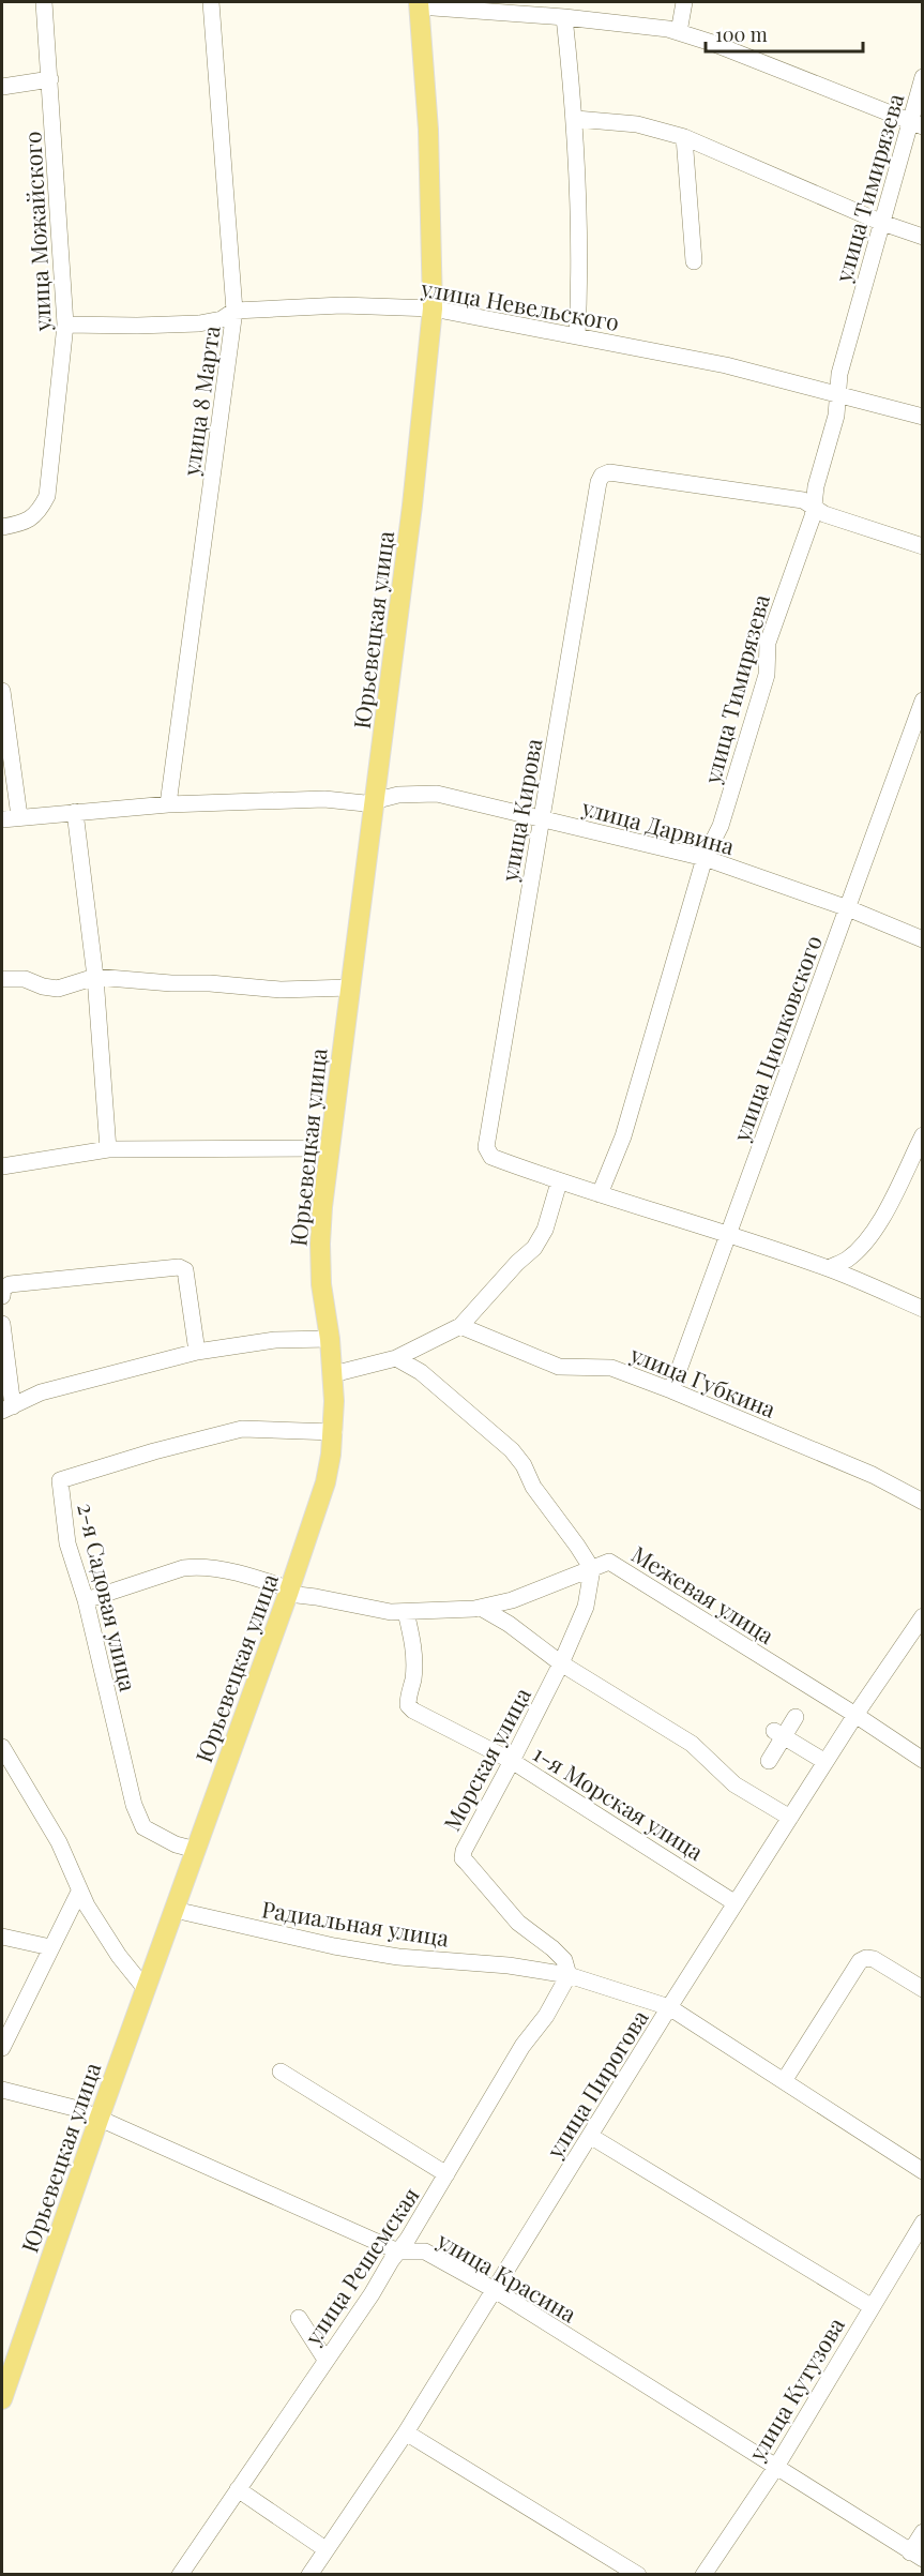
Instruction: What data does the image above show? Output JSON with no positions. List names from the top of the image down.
{
  "streets": {
    "main road": ["Юрьевецкая улица"],
    "street": [
      "улица Тимирязева",
      "улица Можайского",
      "улица Невельского",
      "улица 8 Марта",
      "улица Кирова",
      "улица Дарвина",
      "улица Циолковского",
      "улица Губкина",
      "Межевая улица",
      "2-я Садовая улица",
      "Морская улица",
      "1-я Морская улица",
      "Радиальная улица",
      "улица Пирогова",
      "улица Решемская",
      "улица Красина",
      "улица Кутузова"
    ]
  },
  "crossings": [
    ["улица Тимирязева", "улица Невельского"],
    ["улица Тимирязева", "улица Кирова"],
    ["улица Тимирязева", "улица Дарвина"],
    ["улица Можайского", "улица Невельского"],
    ["улица Невельского", "улица 8 Марта"],
    ["улица Невельского", "Юрьевецкая улица"],
    ["улица 8 Марта", "улица Дарвина"],
    ["Юрьевецкая улица", "улица Дарвина"],
    ["Юрьевецкая улица", "Межевая улица"],
    ["Юрьевецкая улица", "2-я Садовая улица"],
    ["Юрьевецкая улица", "Радиальная улица"],
    ["Юрьевецкая улица", "улица Красина"],
    ["улица Кирова", "улица Дарвина"],
    ["улица Дарвина", "улица Циолковского"],
    ["улица Циолковского", "улица Губкина"],
    ["Межевая улица", "2-я Садовая улица"],
    ["Межевая улица", "Морская улица"],
    ["Межевая улица", "1-я Морская улица"],
    ["Межевая улица", "улица Пирогова"],
    ["Морская улица", "1-я Морская улица"],
    ["Морская улица", "Радиальная улица"],
    ["Морская улица", "улица Решемская"],
    ["1-я Морская улица", "улица Пирогова"],
    ["Радиальная улица", "улица Решемская"],
    ["улица Пирогова", "улица Красина"],
    ["улица Решемская", "улица Красина"],
    ["улица Красина", "улица Кутузова"]
  ],
  "scale_bar": "100 m"
}
